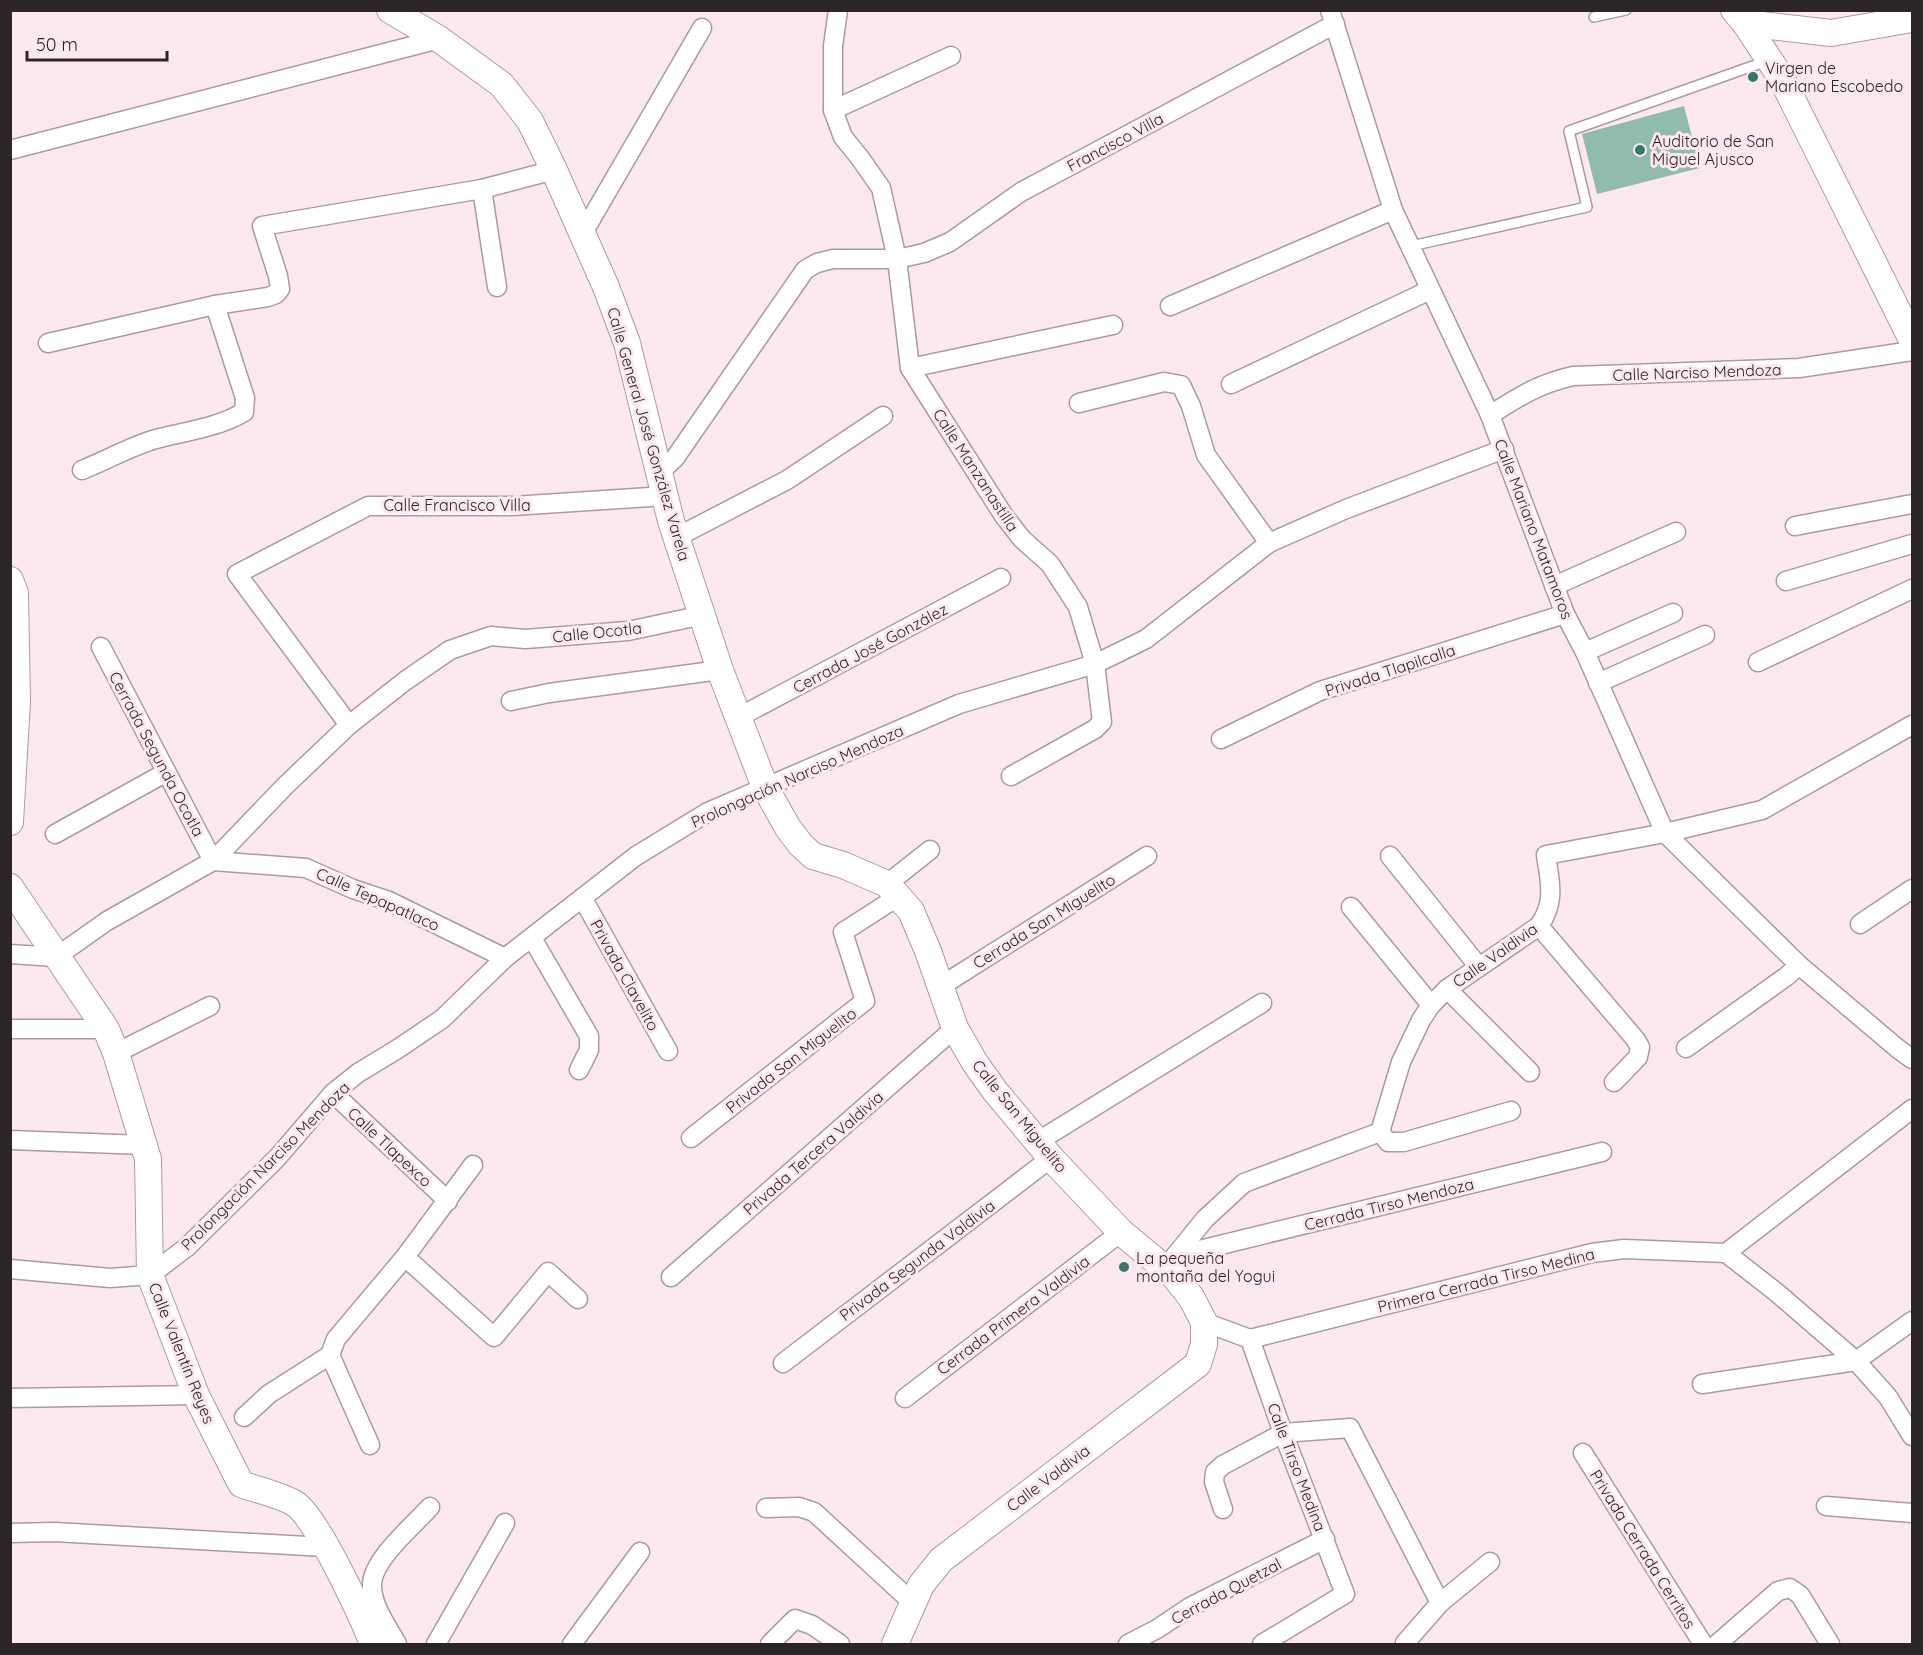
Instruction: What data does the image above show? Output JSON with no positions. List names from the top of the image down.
{
  "streets": {
    "street": [
      "Francisco Villa",
      "Calle Narciso Mendoza",
      "Calle General José González Varela",
      "Calle Manzanastilla",
      "Calle Francisco Villa",
      "Calle Mariano Matamoros",
      "Calle Ocotla",
      "Cerrada José González",
      "Privada Tlapilcalla",
      "Cerrada Segunda Ocotla",
      "Prolongación Narciso Mendoza",
      "Calle Tepapatlaco",
      "Cerrada San Miguelito",
      "Calle Valdivia",
      "Privada Clavelito",
      "Privada San Miguelito",
      "Calle San Miguelito",
      "Calle Tlapexco",
      "Privada Tercera Valdivia",
      "Cerrada Tirso Mendoza",
      "Privada Segunda Valdivia",
      "Primera Cerrada Tirso Medina",
      "Cerrada Primera Valdivia",
      "Calle Valentín Reyes",
      "Calle Tirso Medina",
      "Privada Cerrada Cerritos",
      "Cerrada Quetzal"
    ]
  },
  "crossings": [
    ["Francisco Villa", "Calle Manzanastilla"],
    ["Francisco Villa", "Calle Mariano Matamoros"],
    ["Calle Narciso Mendoza", "Calle Mariano Matamoros"],
    ["Calle General José González Varela", "Calle Francisco Villa"],
    ["Calle General José González Varela", "Calle Ocotla"],
    ["Calle General José González Varela", "Cerrada José González"],
    ["Calle General José González Varela", "Prolongación Narciso Mendoza"],
    ["Calle Manzanastilla", "Prolongación Narciso Mendoza"],
    ["Calle Francisco Villa", "Calle Ocotla"],
    ["Calle Mariano Matamoros", "Privada Tlapilcalla"],
    ["Calle Mariano Matamoros", "Prolongación Narciso Mendoza"],
    ["Calle Mariano Matamoros", "Calle Valdivia"],
    ["Cerrada Segunda Ocotla", "Calle Tepapatlaco"],
    ["Prolongación Narciso Mendoza", "Calle Tepapatlaco"],
    ["Prolongación Narciso Mendoza", "Privada Clavelito"],
    ["Prolongación Narciso Mendoza", "Calle Tlapexco"],
    ["Prolongación Narciso Mendoza", "Calle Valentín Reyes"],
    ["Cerrada San Miguelito", "Calle San Miguelito"],
    ["Calle Valdivia", "Calle San Miguelito"],
    ["Privada San Miguelito", "Calle San Miguelito"],
    ["Calle San Miguelito", "Privada Tercera Valdivia"],
    ["Calle San Miguelito", "Cerrada Tirso Mendoza"],
    ["Calle San Miguelito", "Privada Segunda Valdivia"],
    ["Calle San Miguelito", "Cerrada Primera Valdivia"],
    ["Primera Cerrada Tirso Medina", "Calle Tirso Medina"],
    ["Calle Tirso Medina", "Cerrada Quetzal"]
  ],
  "places": ["Virgen de Mariano Escobedo", "Auditorio de San Miguel Ajusco", "La pequeña montaña del Yogui"],
  "scale_bar": "50 m"
}
